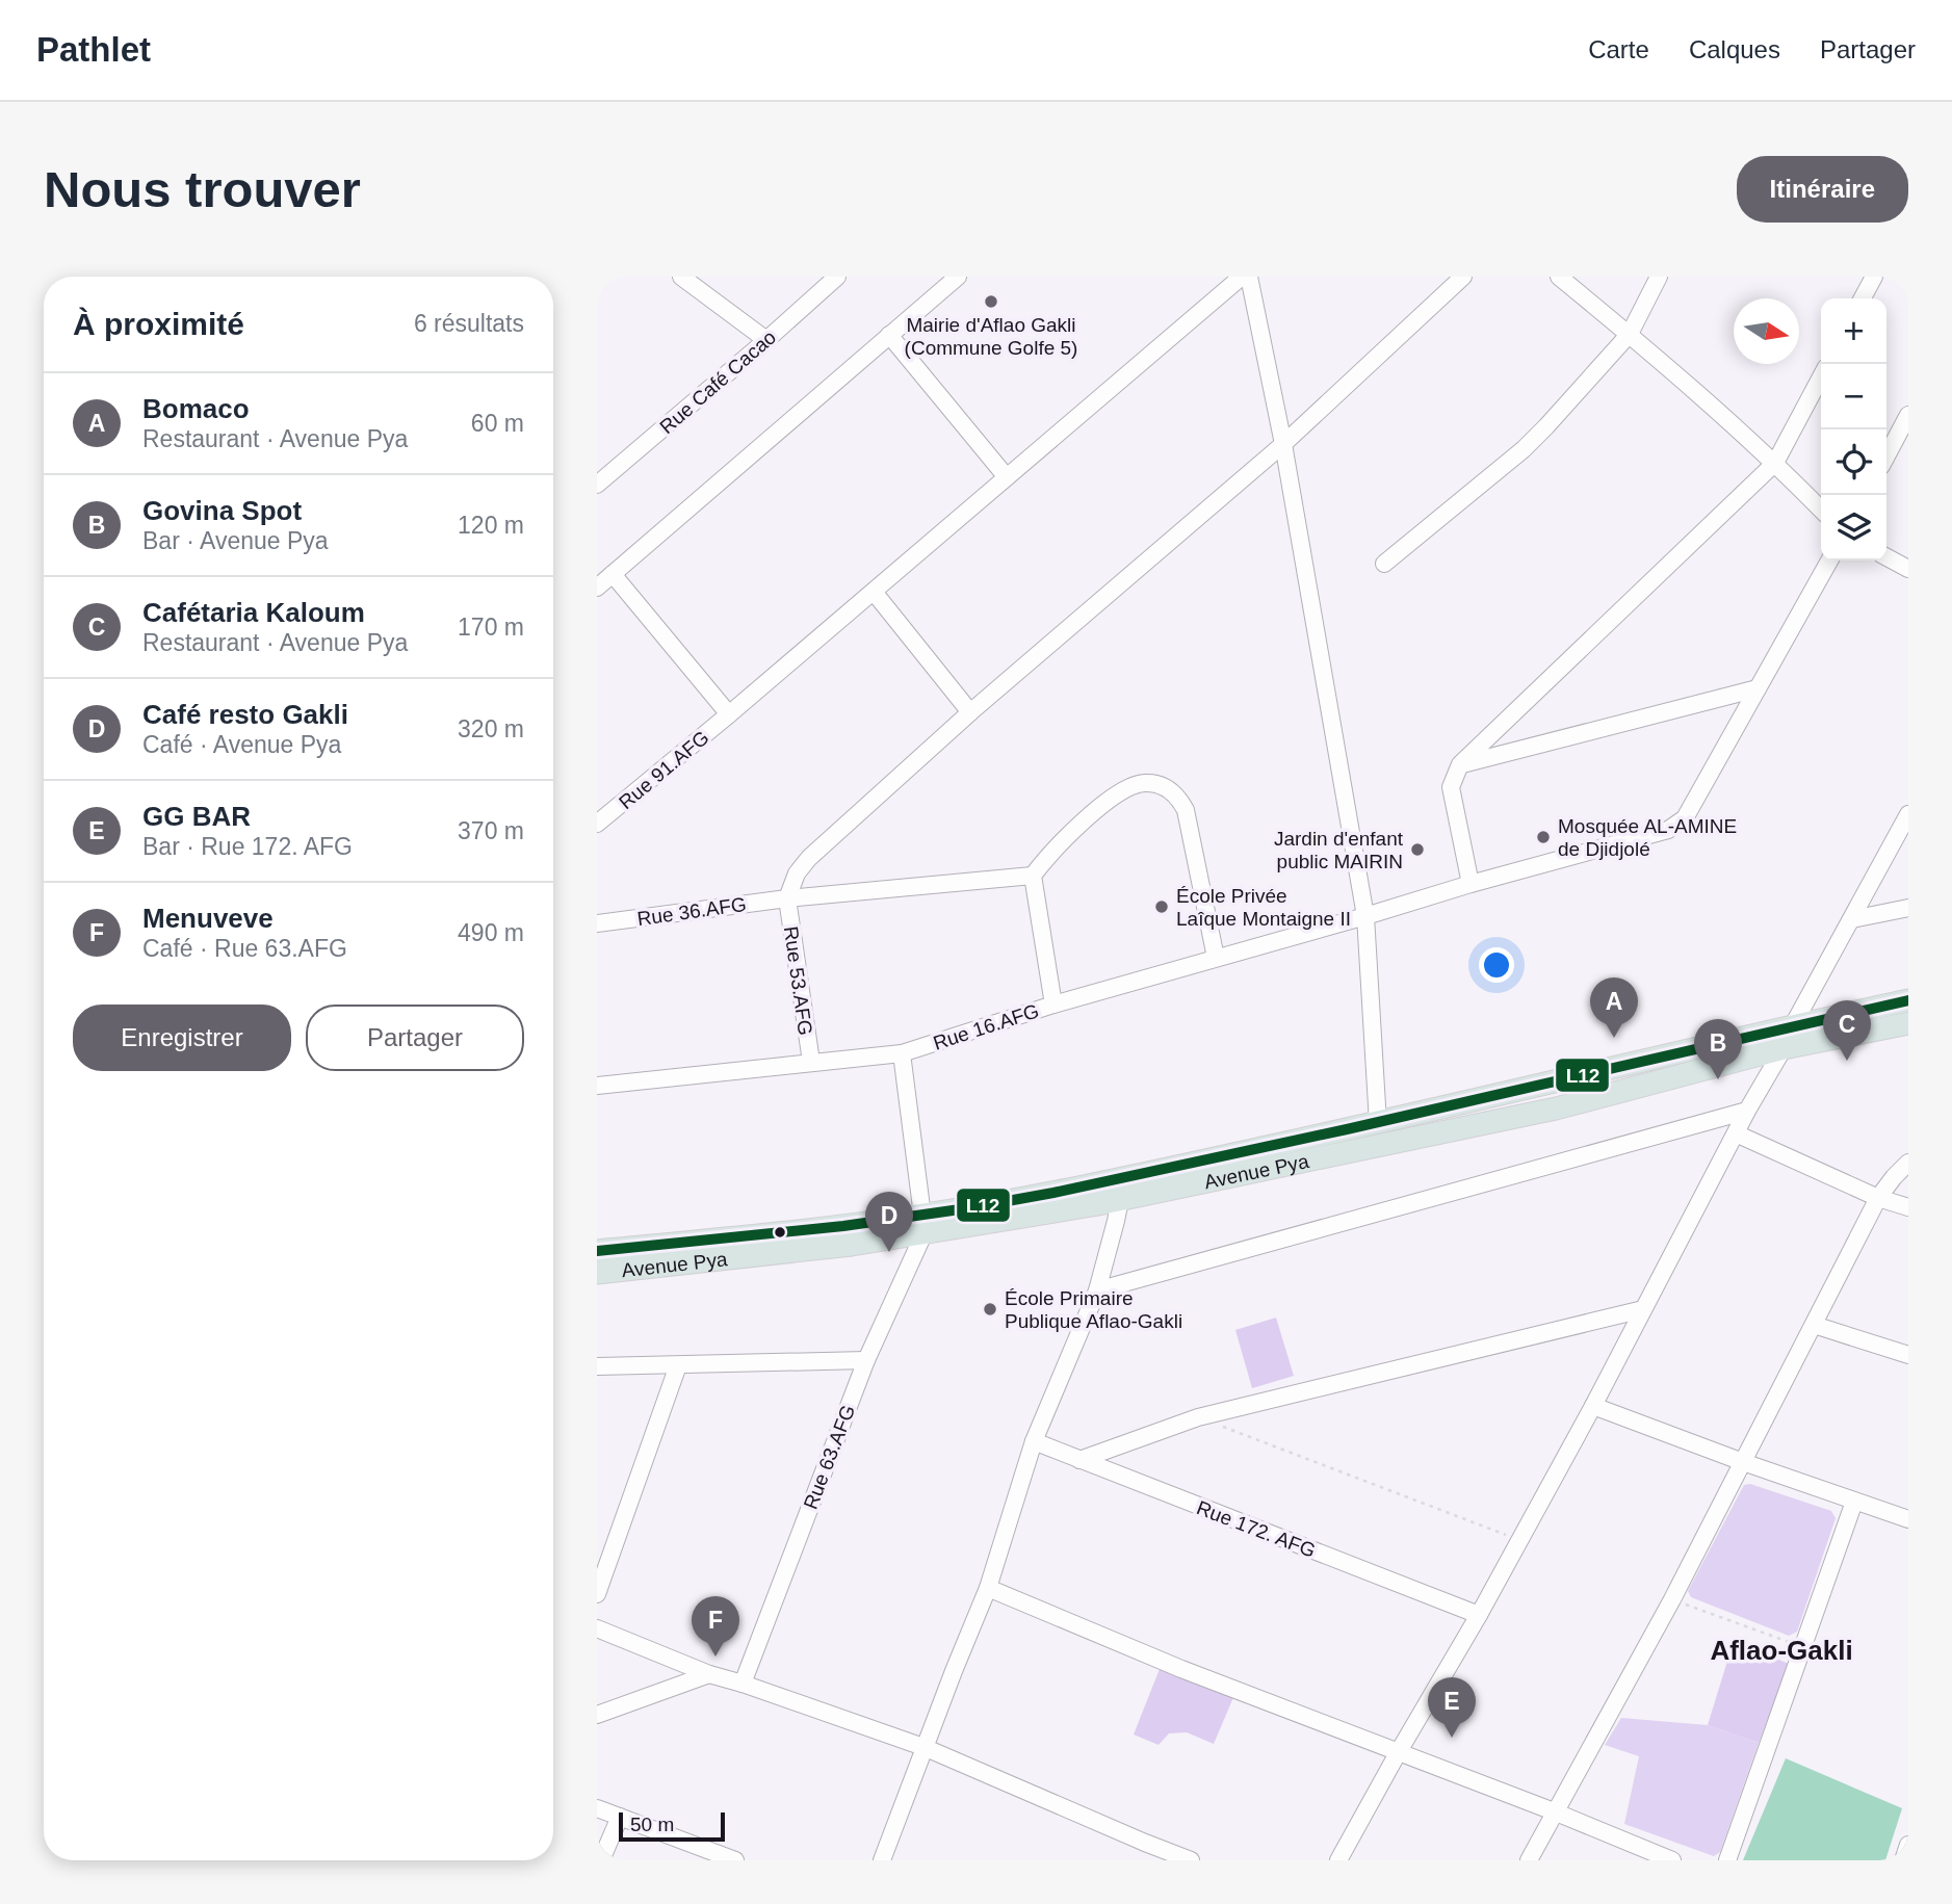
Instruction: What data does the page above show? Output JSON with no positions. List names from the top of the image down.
{
  "streets": {
    "main road": ["Avenue Pya"],
    "street": [
      "Rue Café Cacao",
      "Rue 91.AFG",
      "Rue 36.AFG",
      "Rue 53.AFG",
      "Rue 16.AFG",
      "Rue 63.AFG",
      "Rue 172. AFG"
    ]
  },
  "crossings": [
    ["Rue 36.AFG", "Rue 53.AFG"],
    ["Rue 53.AFG", "Rue 16.AFG"],
    ["Avenue Pya", "Rue 63.AFG"]
  ],
  "districts": ["Aflao-Gakli"],
  "places": [
    "Mairie d'Aflao Gakli (Commune Golfe 5)",
    "Mosquée AL-AMINE de Djidjolé",
    "Jardin d'enfant public MAIRIN",
    "École Privée Laîque Montaigne II",
    "École Primaire Publique Aflao-Gakli"
  ],
  "lines": ["transit line L12"],
  "scale_bar": "50 m",
  "north": "right",
  "page": {
    "header": "Pathlet",
    "nav": ["Carte", "Calques", "Partager"],
    "buttons": [
      "Itinéraire",
      ["Enregistrer", "Partager"]
    ],
    "title": "Nous trouver",
    "heading": ["À proximité", "6 résultats"],
    "map_buttons": ["+", "−"],
    "list": [
      {
        "mark": "A",
        "name": "Bomaco",
        "note": "Restaurant · Avenue Pya",
        "value": "60 m"
      },
      {
        "mark": "B",
        "name": "Govina Spot",
        "note": "Bar · Avenue Pya",
        "value": "120 m"
      },
      {
        "mark": "C",
        "name": "Cafétaria Kaloum",
        "note": "Restaurant · Avenue Pya",
        "value": "170 m"
      },
      {
        "mark": "D",
        "name": "Café resto Gakli",
        "note": "Café · Avenue Pya",
        "value": "320 m"
      },
      {
        "mark": "E",
        "name": "GG BAR",
        "note": "Bar · Rue 172. AFG",
        "value": "370 m"
      },
      {
        "mark": "F",
        "name": "Menuveve",
        "note": "Café · Rue 63.AFG",
        "value": "490 m"
      }
    ],
    "pins": [
      "A",
      "C",
      "B",
      "D",
      "F",
      "E"
    ],
    "scale": "50 m"
  }
}
